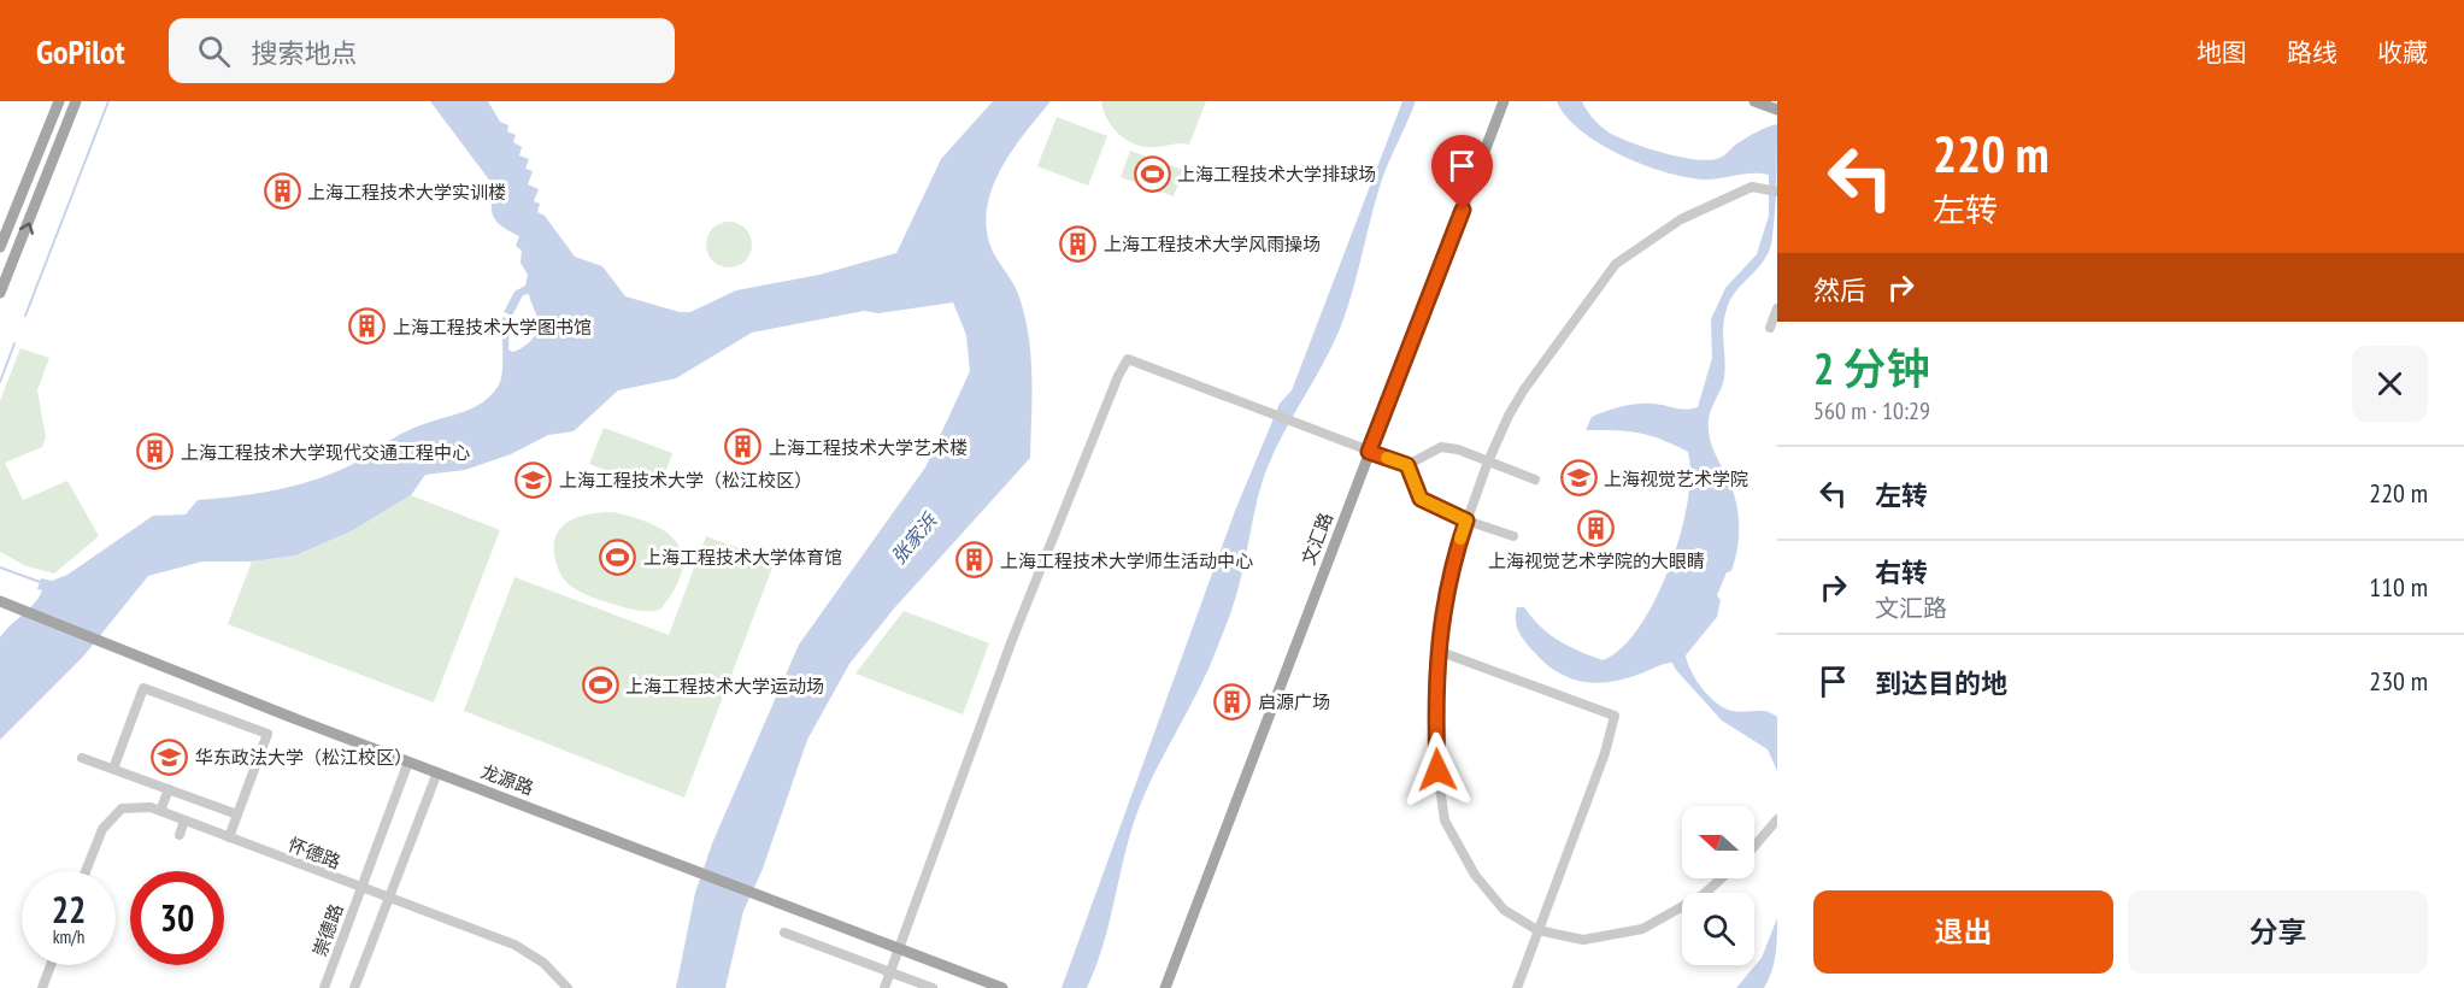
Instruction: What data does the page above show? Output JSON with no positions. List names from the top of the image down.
{
  "streets": {
    "main road": ["文汇路", "龙源路"],
    "street": ["怀德路", "崇德路"]
  },
  "crossings": [
    ["龙源路", "崇德路"],
    ["怀德路", "崇德路"]
  ],
  "water": ["张家浜"],
  "places": {
    "sports": ["上海工程技术大学排球场", "上海工程技术大学体育馆", "上海工程技术大学运动场"],
    "building": [
      "上海工程技术大学实训楼",
      "上海工程技术大学风雨操场",
      "上海工程技术大学图书馆",
      "上海工程技术大学艺术楼",
      "上海工程技术大学现代交通工程中心",
      "上海视觉艺术学院的大眼睛",
      "上海工程技术大学师生活动中心",
      "启源广场"
    ],
    "school or university": ["上海视觉艺术学院", "上海工程技术大学（松江校区）", "华东政法大学（松江校区）"]
  },
  "north": "left",
  "page": {
    "header": "GoPilot",
    "search": "搜索地点",
    "nav": ["地图", "路线", "收藏"],
    "turn": ["220 m", "左转"],
    "then": "然后",
    "heading": ["2 分钟", "560 m · 10:29"],
    "list": [
      {
        "name": "左转",
        "value": "220 m"
      },
      {
        "name": "右转",
        "note": "文汇路",
        "value": "110 m"
      },
      {
        "name": "到达目的地",
        "value": "230 m"
      }
    ],
    "speed": "22 km/h",
    "limit": "30",
    "buttons": ["退出", "分享"]
  }
}
